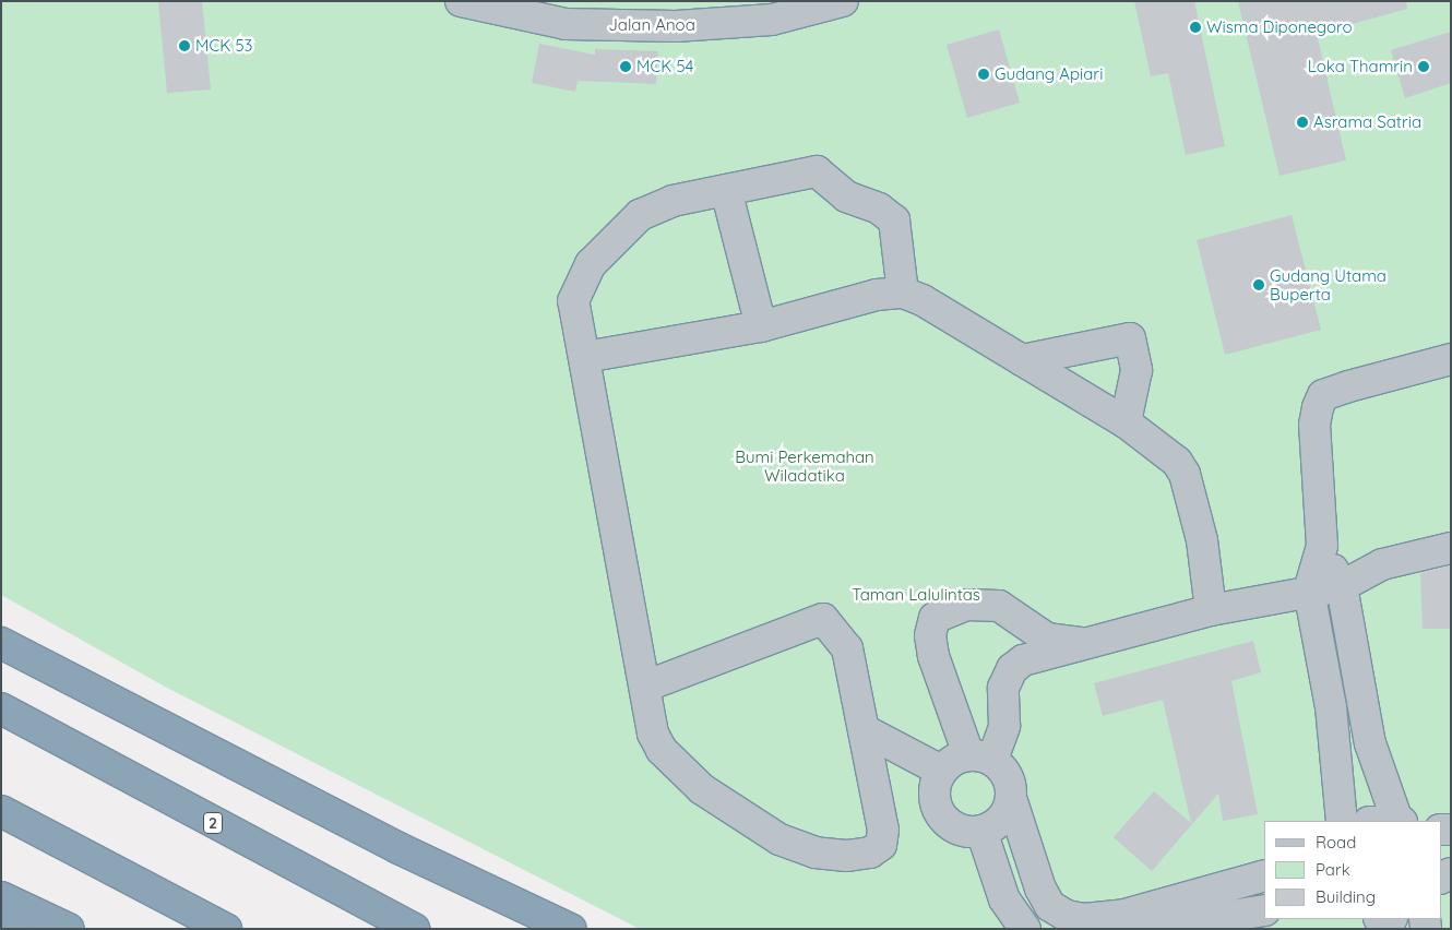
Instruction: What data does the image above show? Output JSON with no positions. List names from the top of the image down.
{
  "streets": {
    "highway": ["2"],
    "street": ["Jalan Anoa"]
  },
  "parks": ["Bumi Perkemahan Wiladatika", "Taman Lalulintas"],
  "places": [
    "Wisma Diponegoro",
    "MCK 53",
    "MCK 54",
    "Loka Thamrin",
    "Gudang Apiari",
    "Asrama Satria",
    "Gudang Utama Buperta"
  ],
  "legend": ["Road", "Park", "Building"]
}
